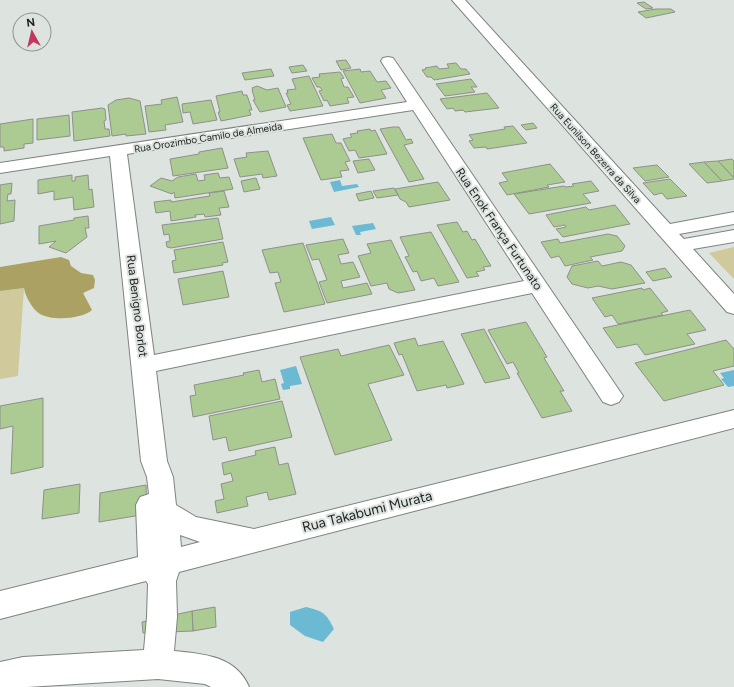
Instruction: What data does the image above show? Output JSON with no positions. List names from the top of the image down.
{
  "streets": {
    "street": [
      "Rua Orozimbo Camilo de Almeida",
      "Rua Eunilson Bezerra da Silva",
      "Rua Enok França Furtunato",
      "Rua Benigno Borlot",
      "Rua Takabumi Murata"
    ]
  },
  "crossings": [
    ["Rua Orozimbo Camilo de Almeida", "Rua Enok França Furtunato"],
    ["Rua Orozimbo Camilo de Almeida", "Rua Benigno Borlot"]
  ],
  "north": "top"
}
